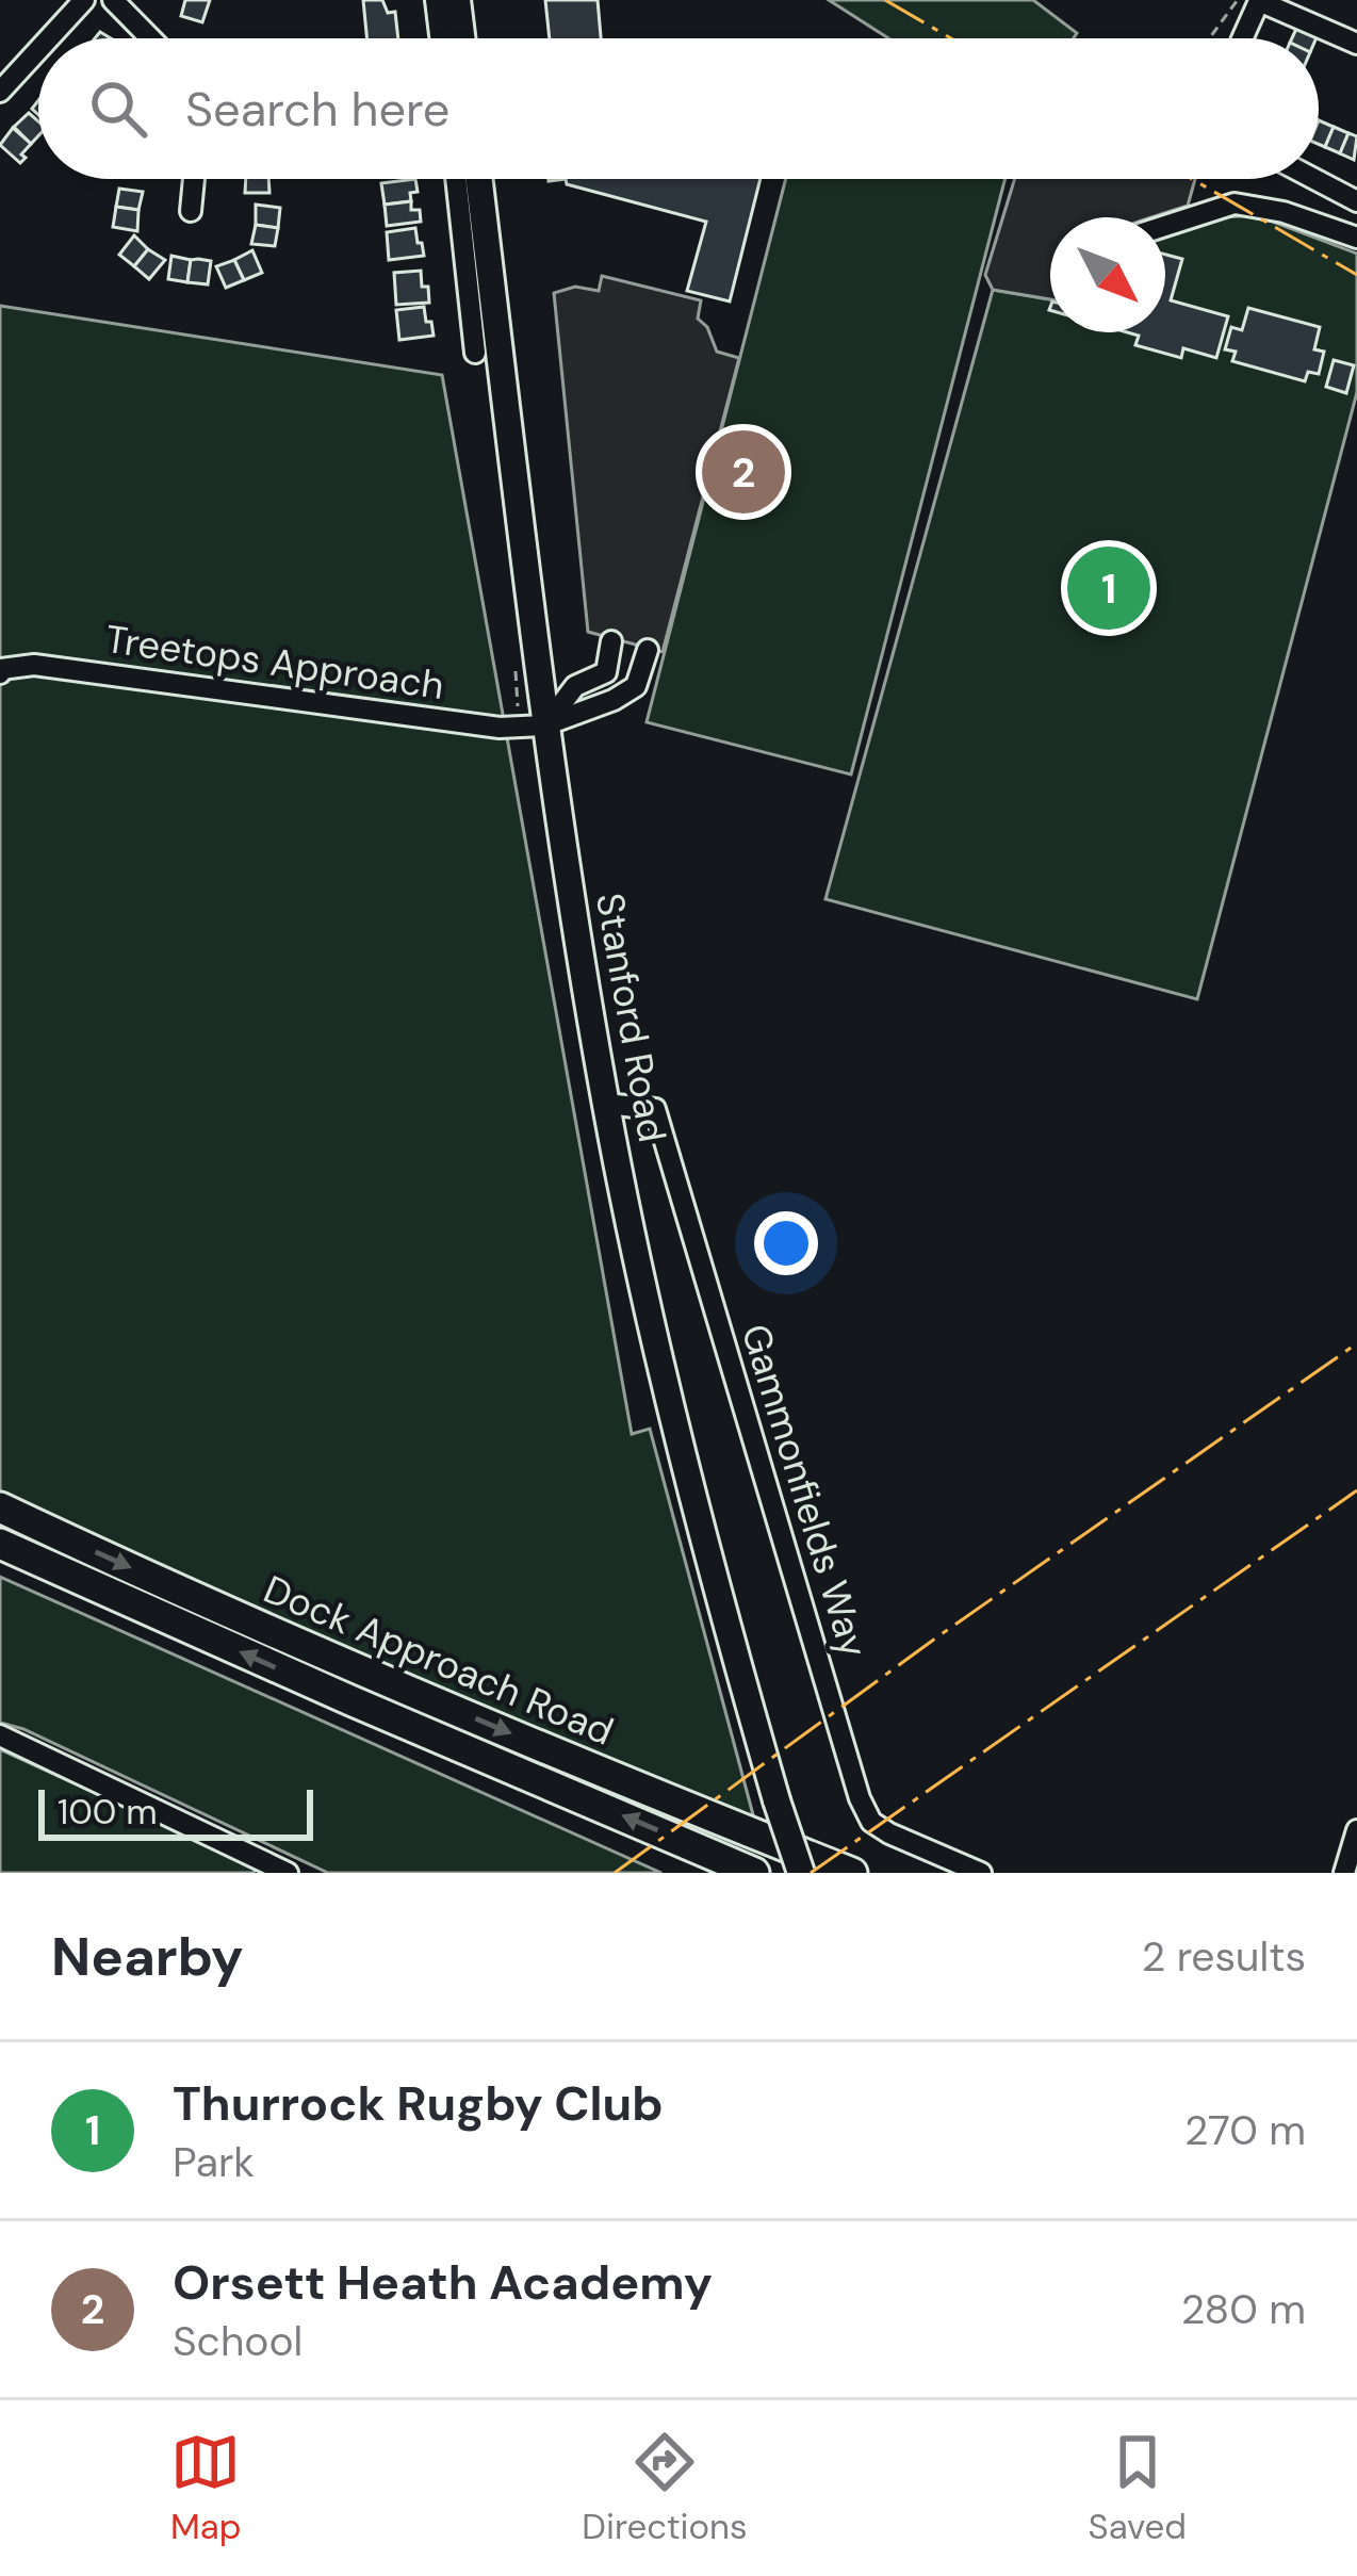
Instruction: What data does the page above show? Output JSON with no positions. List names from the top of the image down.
{
  "streets": {
    "highway": ["Dock Approach Road"],
    "main road": ["Stanford Road"],
    "street": ["Treetops Approach", "Gammonfields Way"]
  },
  "crossings": [
    ["Treetops Approach", "Stanford Road"],
    ["Stanford Road", "Gammonfields Way"]
  ],
  "scale_bar": "100 m",
  "north": "bottom right",
  "page": {
    "search": "Search here",
    "pins": ["2", "1"],
    "scale": "100 m",
    "heading": ["Nearby", "2 results"],
    "list": [
      {
        "mark": "1",
        "name": "Thurrock Rugby Club",
        "note": "Park",
        "value": "270 m"
      },
      {
        "mark": "2",
        "name": "Orsett Heath Academy",
        "note": "School",
        "value": "280 m"
      }
    ],
    "nav": ["Map", "Directions", "Saved"]
  }
}
